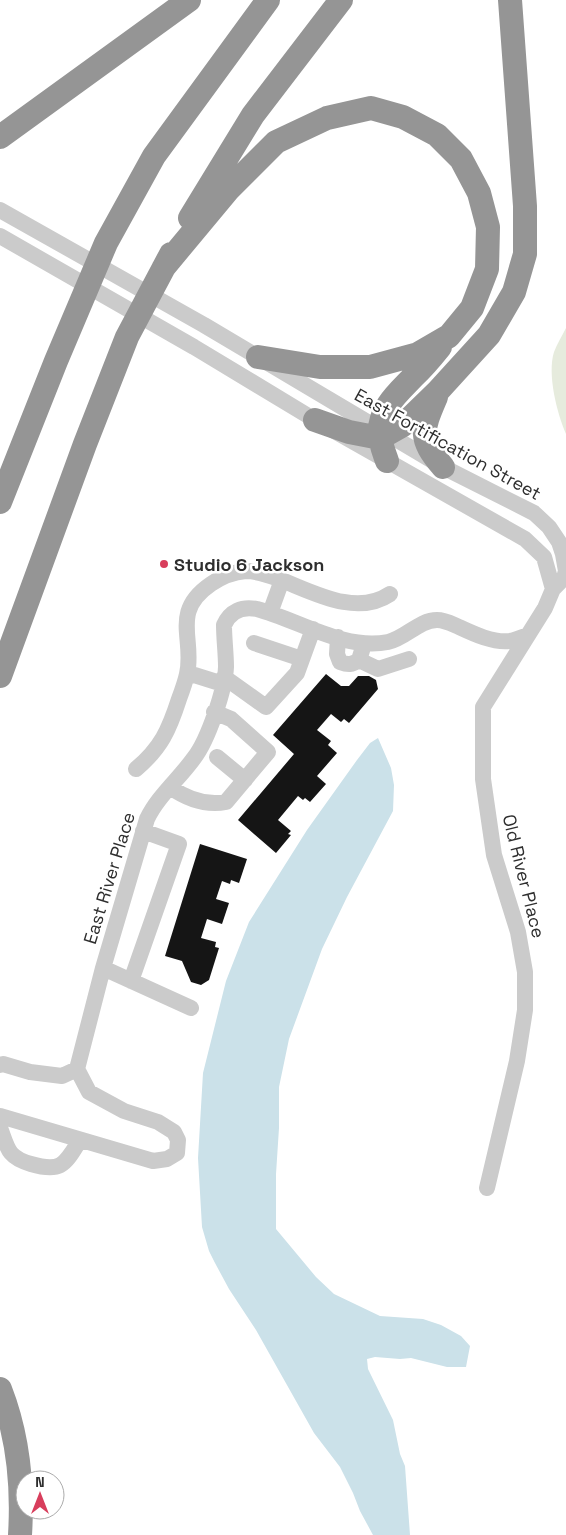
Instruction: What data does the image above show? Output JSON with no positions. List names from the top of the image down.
{
  "streets": {
    "street": ["East Fortification Street", "Old River Place", "East River Place"]
  },
  "crossings": [
    ["East Fortification Street", "Old River Place"],
    ["Old River Place", "East River Place"]
  ],
  "places": ["Studio 6 Jackson"],
  "north": "top"
}
